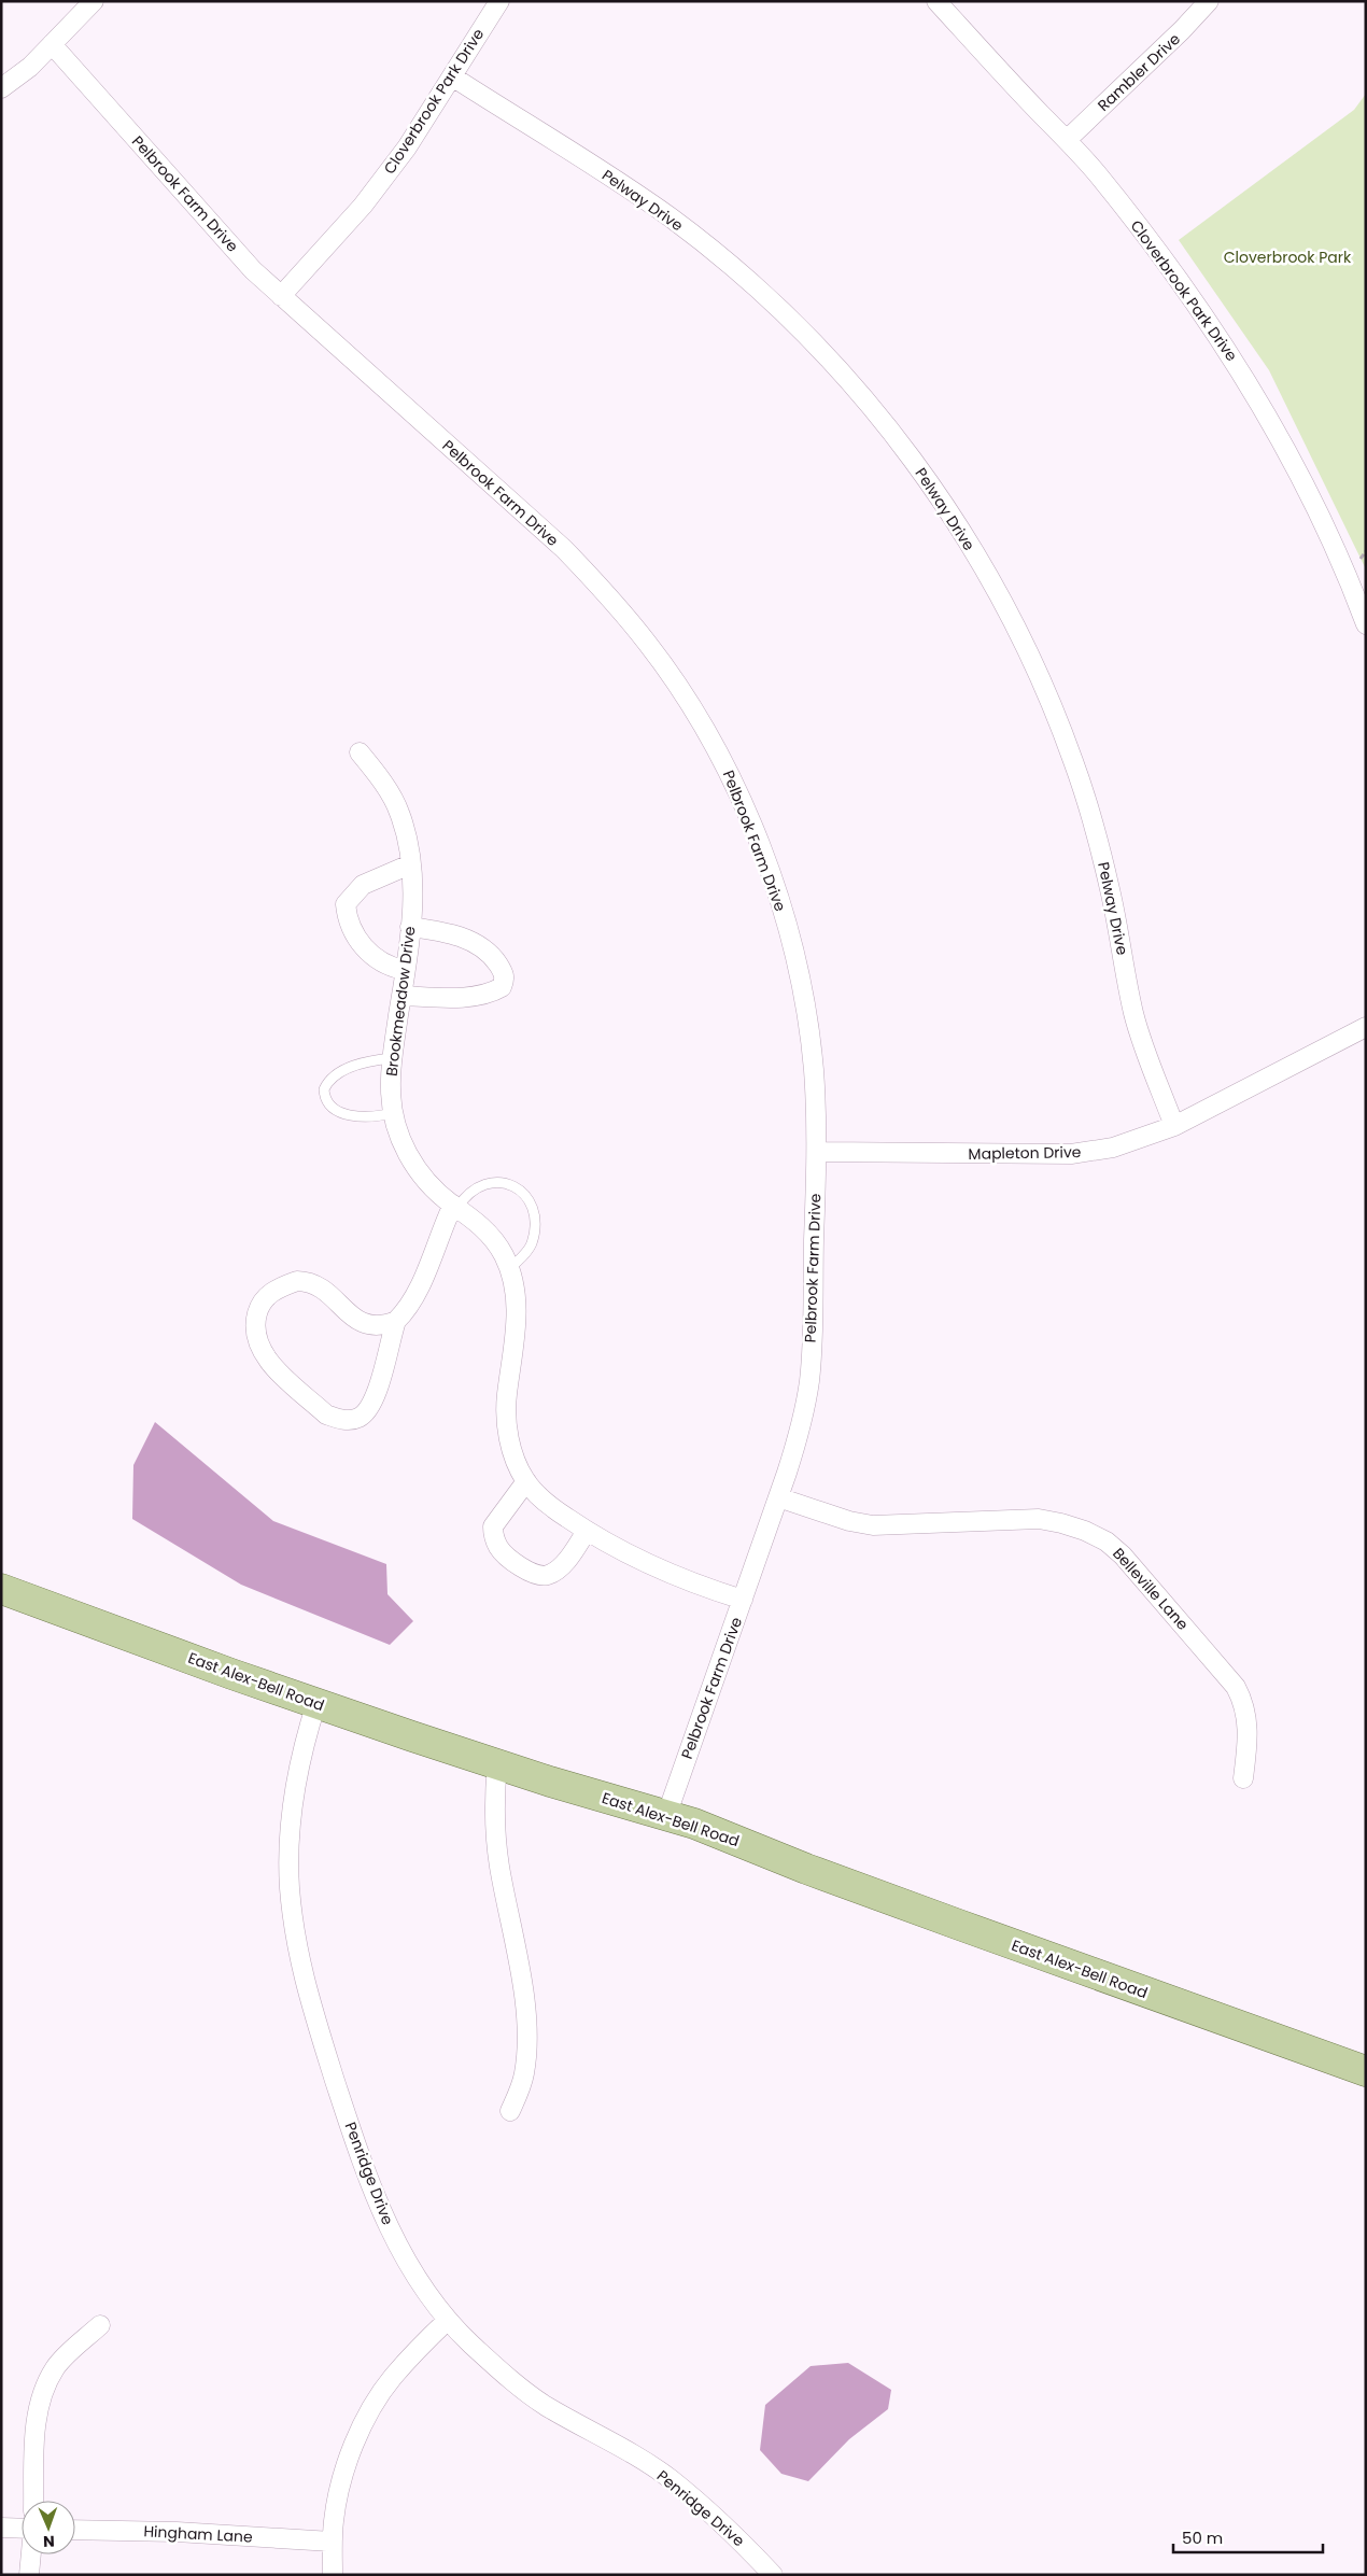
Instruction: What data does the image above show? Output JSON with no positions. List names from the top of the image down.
{
  "streets": {
    "main road": ["East Alex-Bell Road"],
    "street": [
      "Rambler Drive",
      "Cloverbrook Park Drive",
      "Pelbrook Farm Drive",
      "Pelway Drive",
      "Brookmeadow Drive",
      "Mapleton Drive",
      "Belleville Lane",
      "Penridge Drive",
      "Hingham Lane"
    ]
  },
  "crossings": [
    ["Rambler Drive", "Cloverbrook Park Drive"],
    ["Cloverbrook Park Drive", "Pelbrook Farm Drive"],
    ["Cloverbrook Park Drive", "Pelway Drive"],
    ["Pelbrook Farm Drive", "Brookmeadow Drive"],
    ["Pelbrook Farm Drive", "Mapleton Drive"],
    ["Pelbrook Farm Drive", "Belleville Lane"],
    ["Pelbrook Farm Drive", "East Alex-Bell Road"],
    ["Pelway Drive", "Mapleton Drive"],
    ["East Alex-Bell Road", "Penridge Drive"]
  ],
  "parks": ["Cloverbrook Park"],
  "scale_bar": "50 m",
  "north": "bottom"
}
